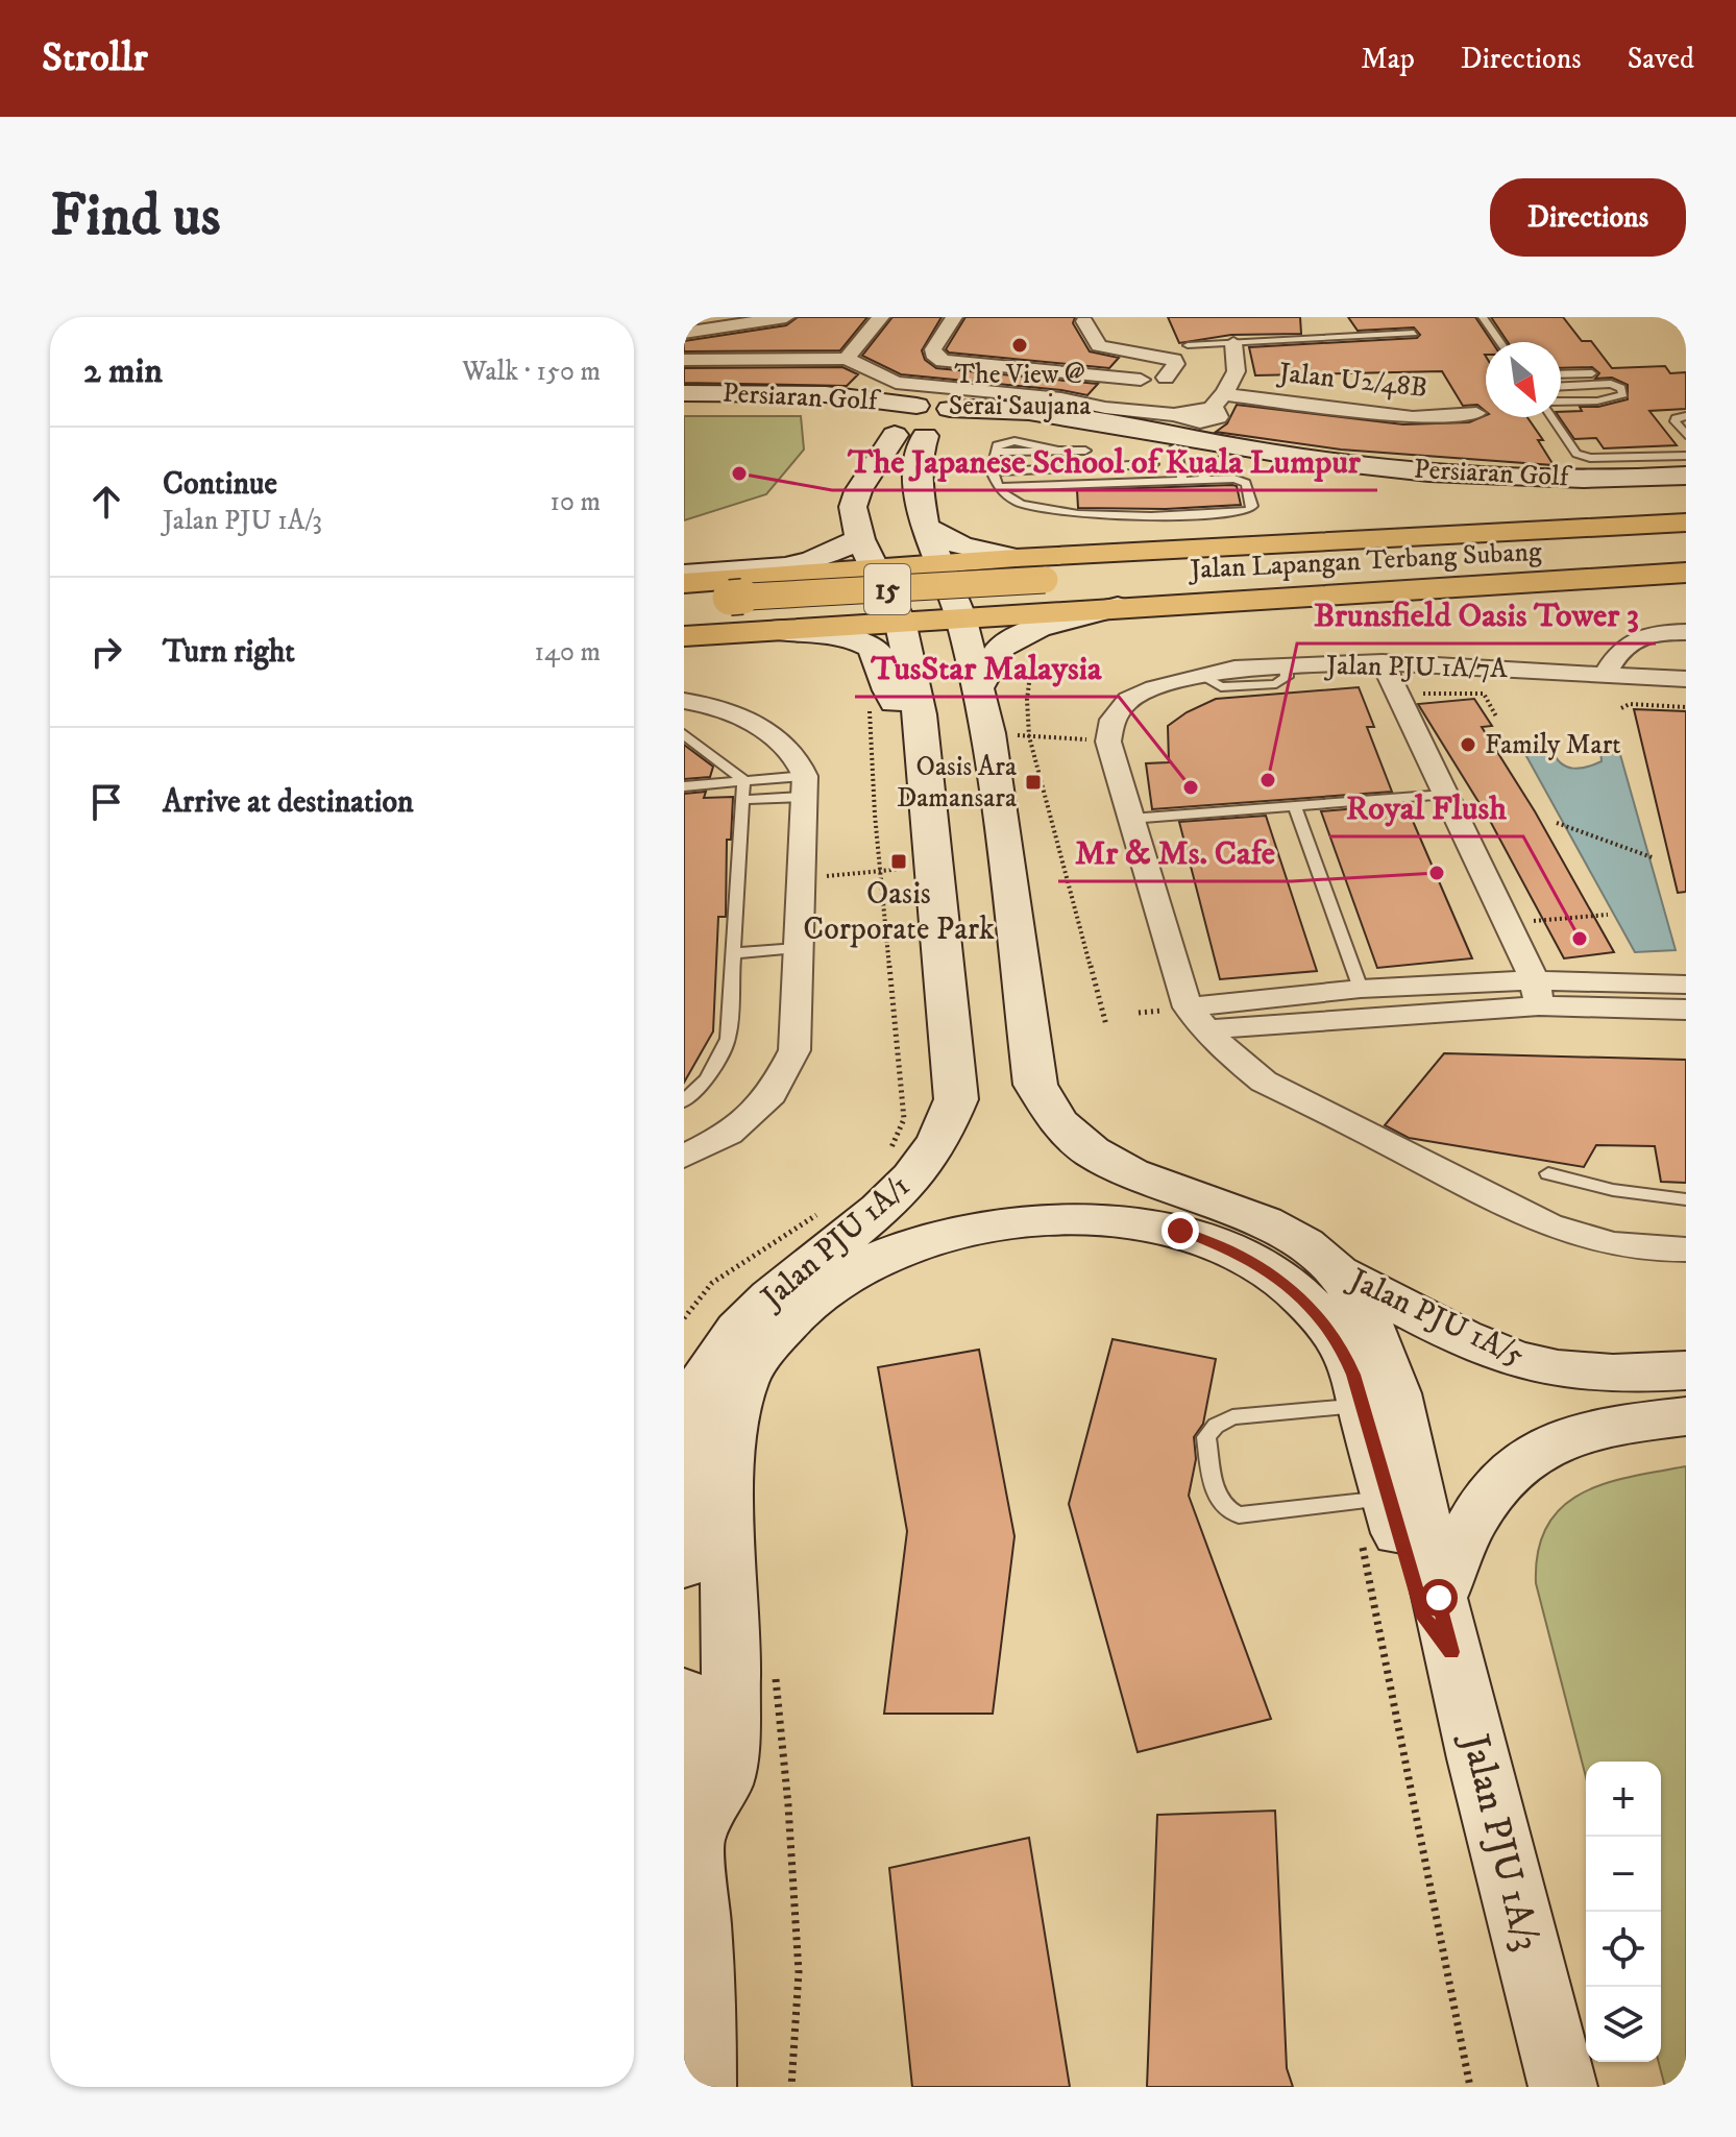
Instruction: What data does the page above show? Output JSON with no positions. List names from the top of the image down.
{
  "streets": {
    "main road": [
      "Persiaran Golf",
      "Jalan Lapangan Terbang Subang",
      "15",
      "Jalan PJU 1A/1",
      "Jalan PJU 1A/5",
      "Jalan PJU 1A/3"
    ],
    "street": ["Jalan U2/48B", "Jalan PJU 1A/7A"]
  },
  "crossings": [
    ["Jalan U2/48B", "Persiaran Golf"],
    ["Persiaran Golf", "Jalan PJU 1A/1"],
    ["Jalan Lapangan Terbang Subang", "15"]
  ],
  "places": {
    "other": [
      "The View @ Serai Saujana",
      "The Japanese School of Kuala Lumpur",
      "Family Mart",
      "Brunsfield Oasis Tower 3",
      "TusStar Malaysia",
      "Mr & Ms. Cafe",
      "Royal Flush"
    ],
    "transit": ["Oasis Ara Damansara", "Oasis Corporate Park"]
  },
  "north": "bottom right",
  "page": {
    "header": "Strollr",
    "nav": ["Map", "Directions", "Saved"],
    "buttons": "Directions",
    "title": "Find us",
    "heading": ["2 min", "Walk · 150 m"],
    "list": [
      ["Continue", "Jalan PJU 1A/3", "10 m"],
      ["Turn right", "140 m"],
      "Arrive at destination"
    ],
    "map_buttons": ["+", "−"]
  }
}
